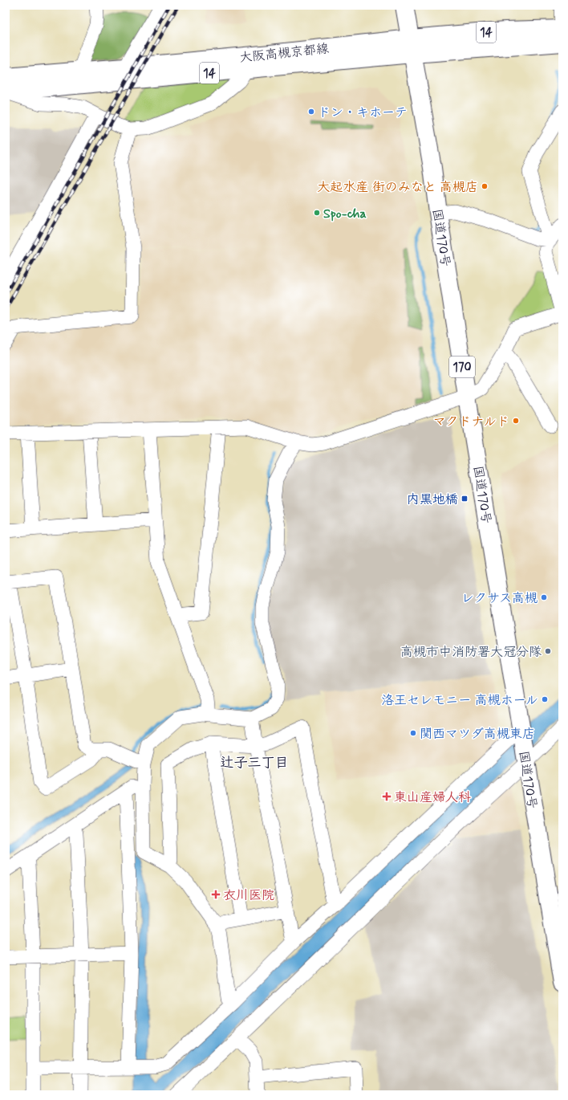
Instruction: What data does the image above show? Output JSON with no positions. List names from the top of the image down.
{
  "streets": {
    "main road": [
      "14",
      "大阪高槻京都線",
      "国道170号",
      "170"
    ]
  },
  "crossings": [
    ["大阪高槻京都線", "国道170号"]
  ],
  "districts": ["辻子三丁目"],
  "places": {
    "other": [
      "ドン・キホーテ",
      "大起水産 街のみなと 高槻店",
      "Spo-cha",
      "マクドナルド",
      "レクサス高槻",
      "高槻市中消防署大冠分隊",
      "洛王セレモニー 高槻ホール",
      "関西マツダ高槻東店"
    ],
    "transit": ["内黒地橋"],
    "health": ["東山産婦人科", "衣川医院"]
  }
}
